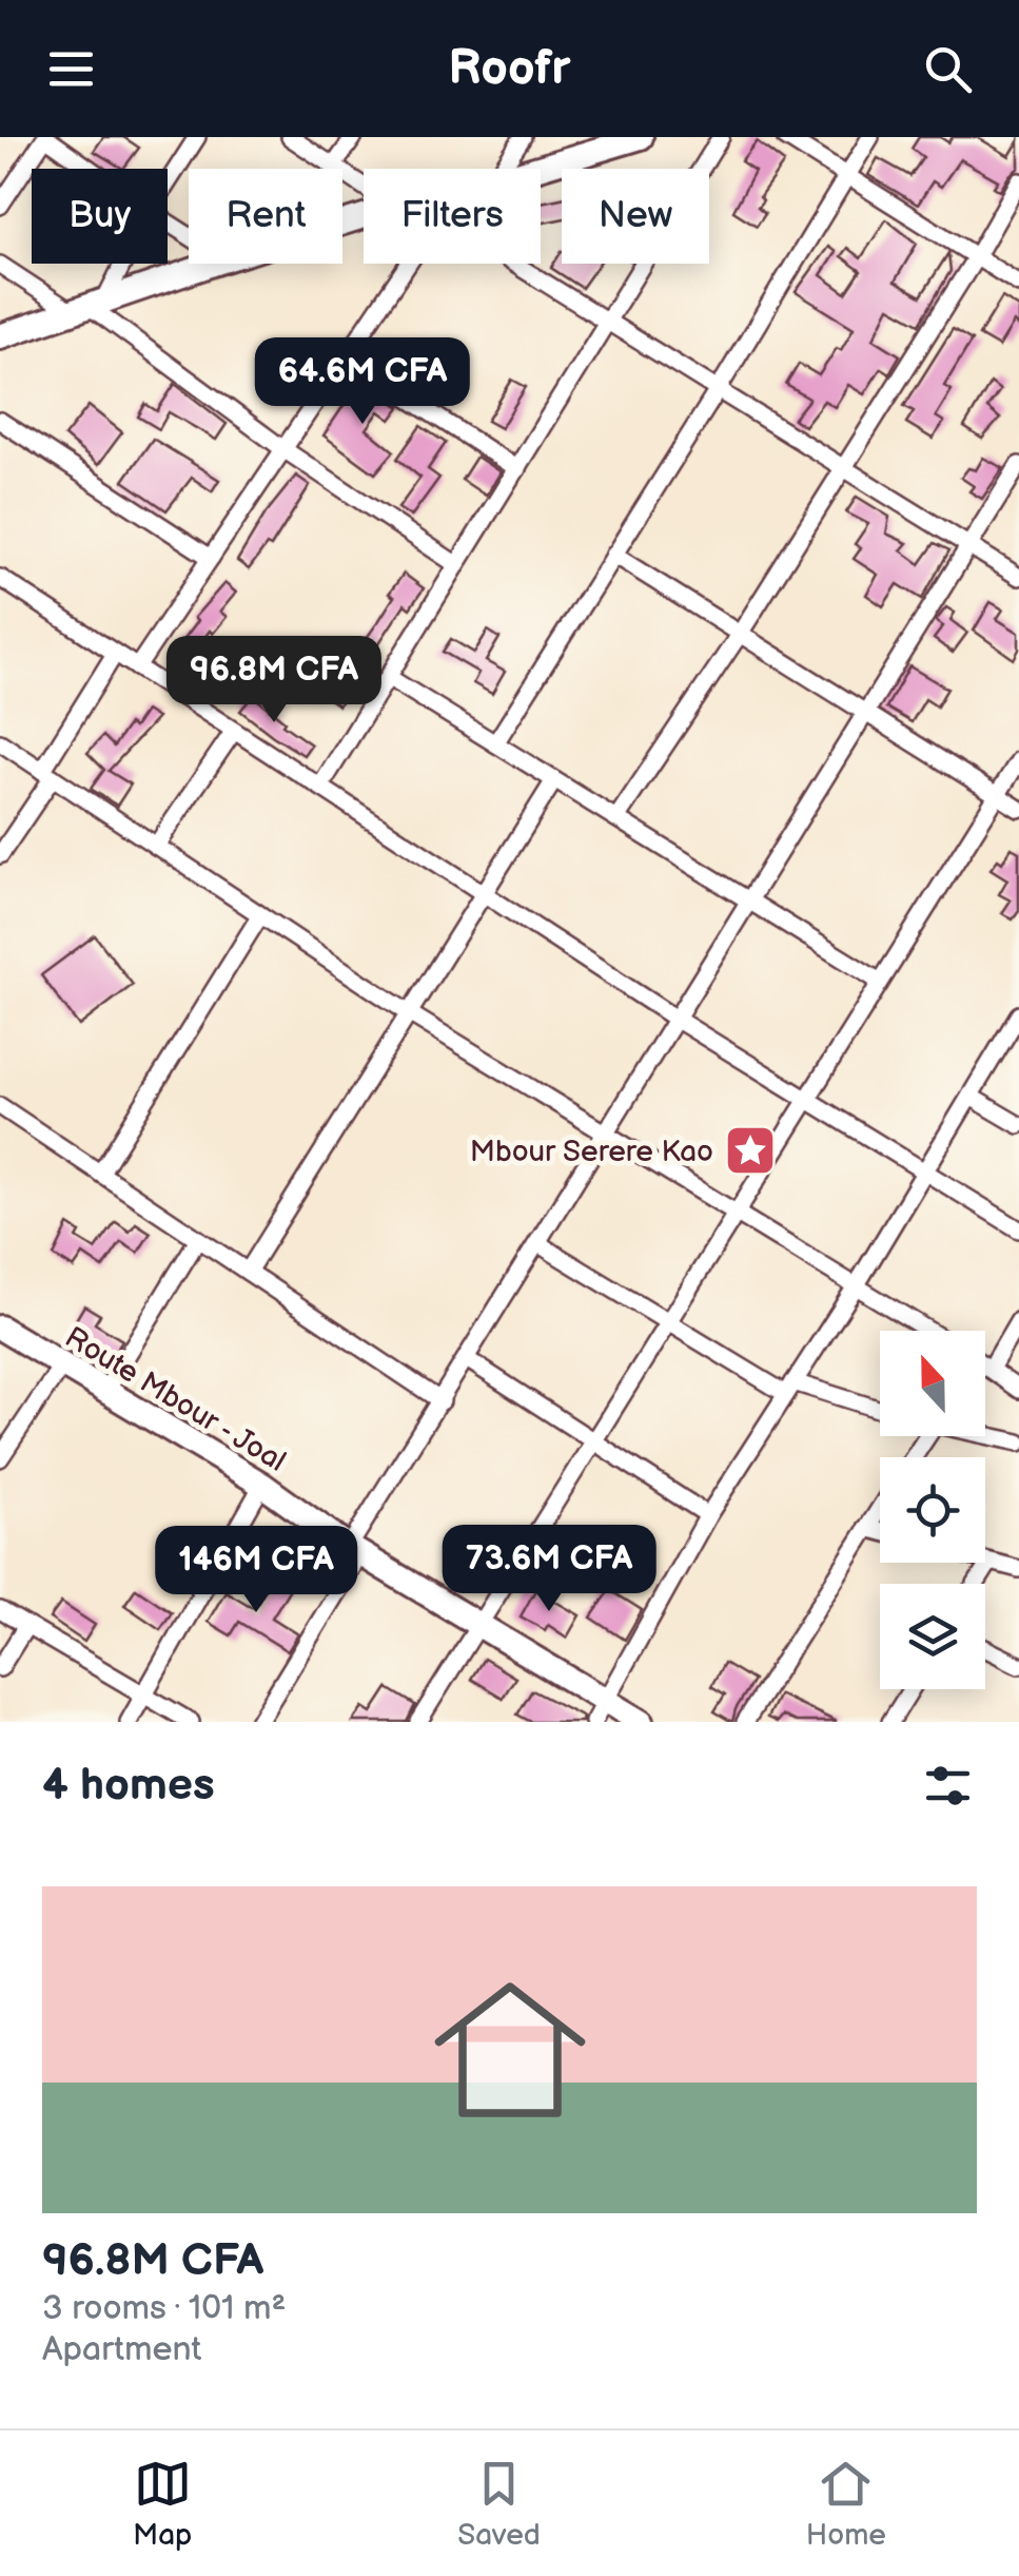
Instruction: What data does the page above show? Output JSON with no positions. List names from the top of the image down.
{
  "streets": {
    "main road": ["Route Mbour - Joal"]
  },
  "places": {
    "place": ["Mbour Serere Kao"]
  },
  "north": "top",
  "page": {
    "header": "Roofr",
    "chip": [
      "Buy",
      "Rent",
      "Filters",
      "New"
    ],
    "price": [
      "64.6M CFA",
      "96.8M CFA",
      "73.6M CFA",
      "146M CFA"
    ],
    "heading": "4 homes",
    "list": [
      {
        "name": "96.8M CFA",
        "note": "3 rooms · 101 m² · Apartment"
      }
    ],
    "tabs": ["Map", "Saved", "Home"]
  }
}
